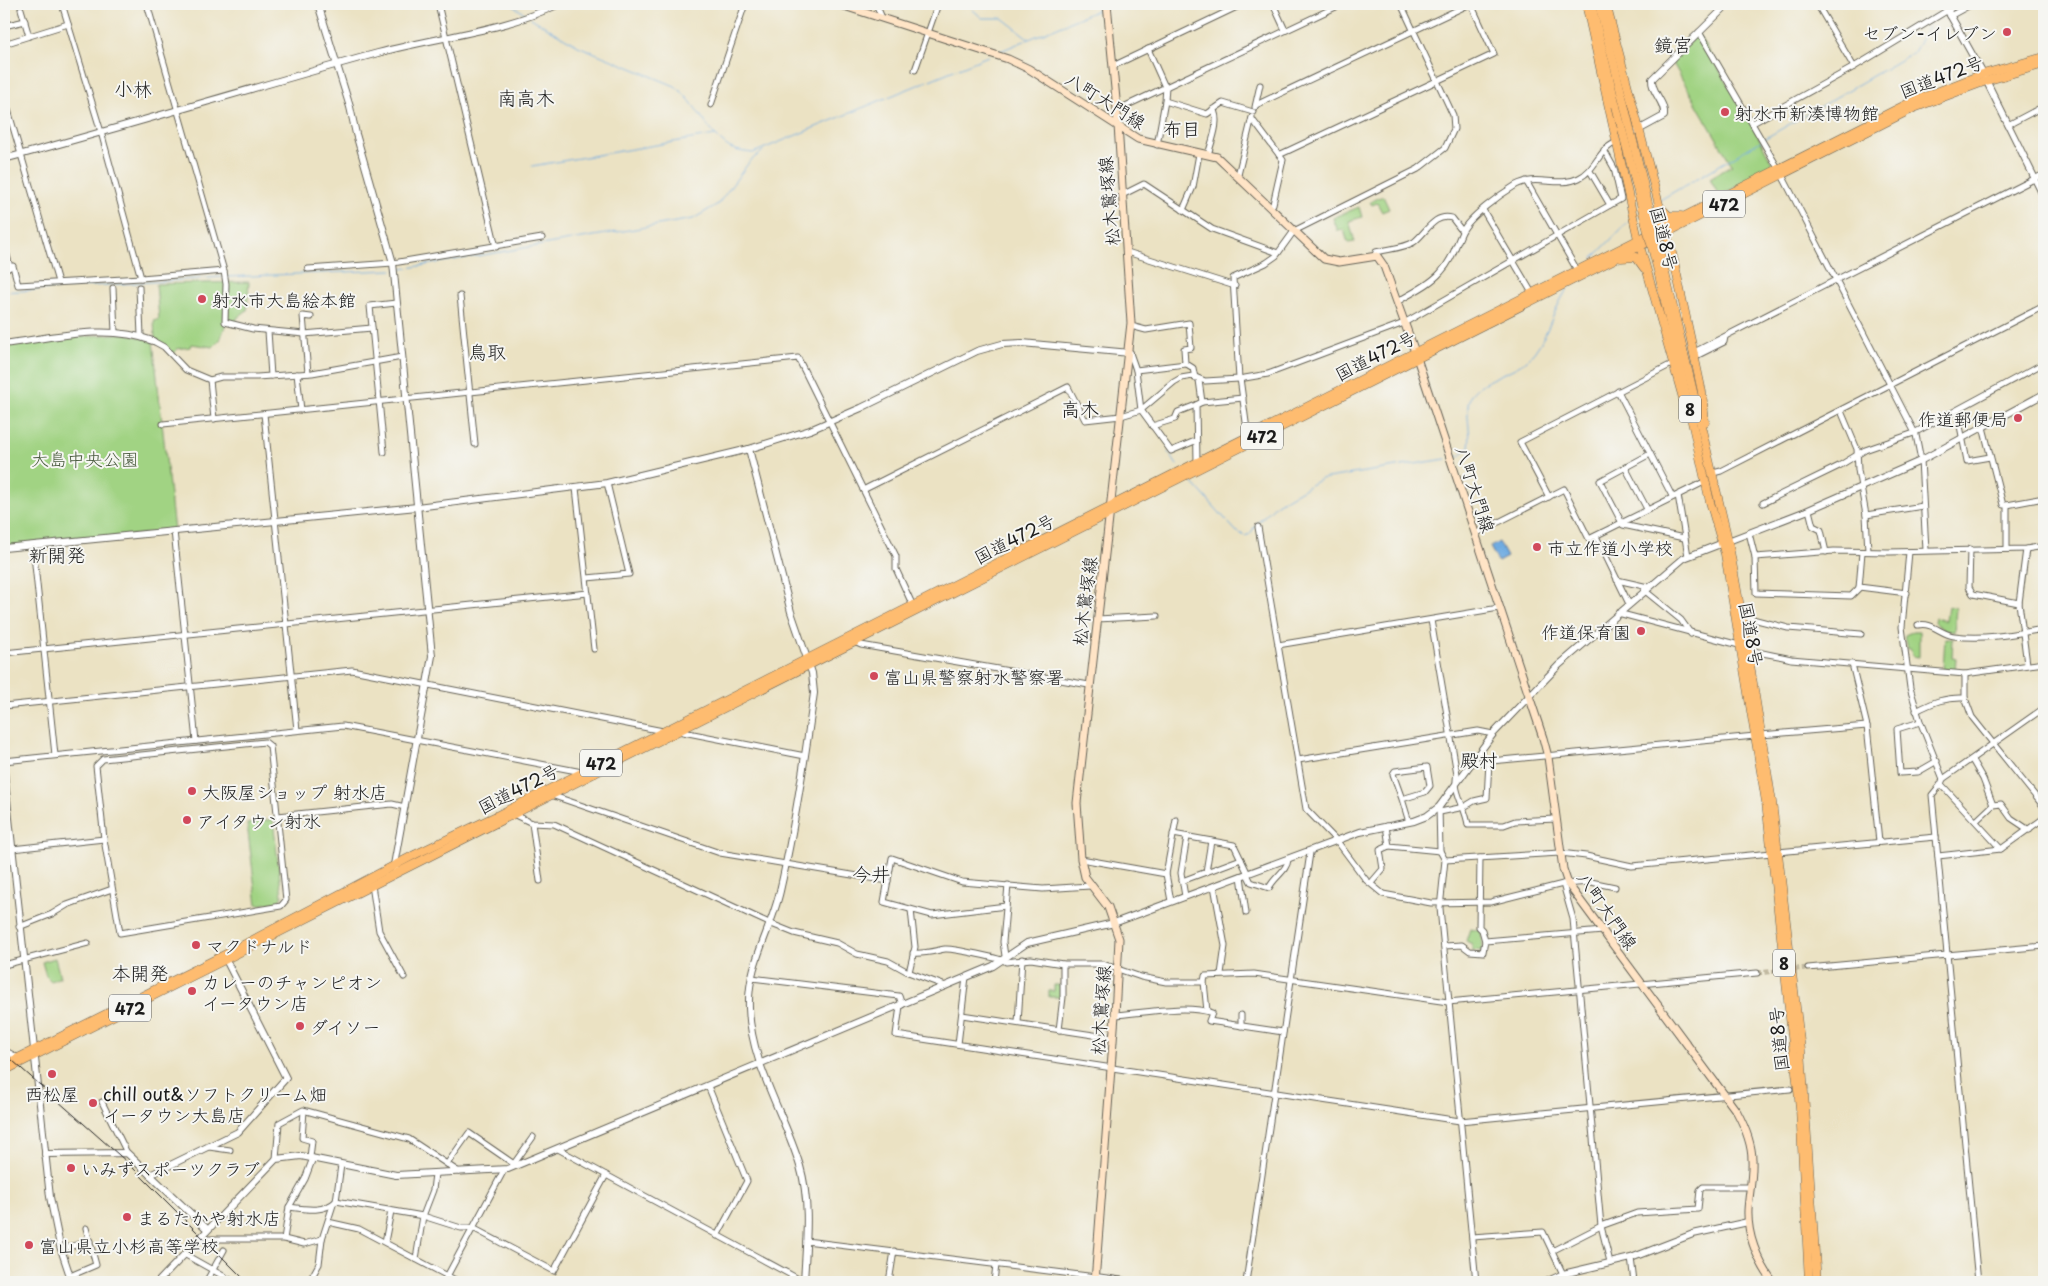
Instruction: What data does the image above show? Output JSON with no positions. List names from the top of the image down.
{
  "streets": {
    "highway": [
      "国道472号",
      "472",
      "国道8号",
      "8"
    ],
    "main road": ["八町大門線", "松木鷲塚線"]
  },
  "crossings": [
    ["国道472号", "八町大門線"],
    ["国道472号", "松木鷲塚線"],
    ["国道472号", "8"],
    ["八町大門線", "松木鷲塚線"],
    ["国道8号", "8"]
  ],
  "districts": [
    "鏡宮",
    "小林",
    "南高木",
    "布目",
    "鳥取",
    "高木",
    "新開発",
    "殿村",
    "今井",
    "本開発"
  ],
  "parks": ["大島中央公園"],
  "places": [
    "セブン-イレブン",
    "射水市新湊博物館",
    "射水市大島絵本館",
    "作道郵便局",
    "市立作道小学校",
    "作道保育園",
    "富山県警察射水警察署",
    "大阪屋ショップ 射水店",
    "アイタウン射水",
    "マクドナルド",
    "カレーのチャンピオン イータウン店",
    "ダイソー",
    "西松屋",
    "chill out&ソフトクリーム畑 イータウン大島店",
    "いみずスポーツクラブ",
    "まるたかや射水店",
    "富山県立小杉高等学校"
  ]
}
